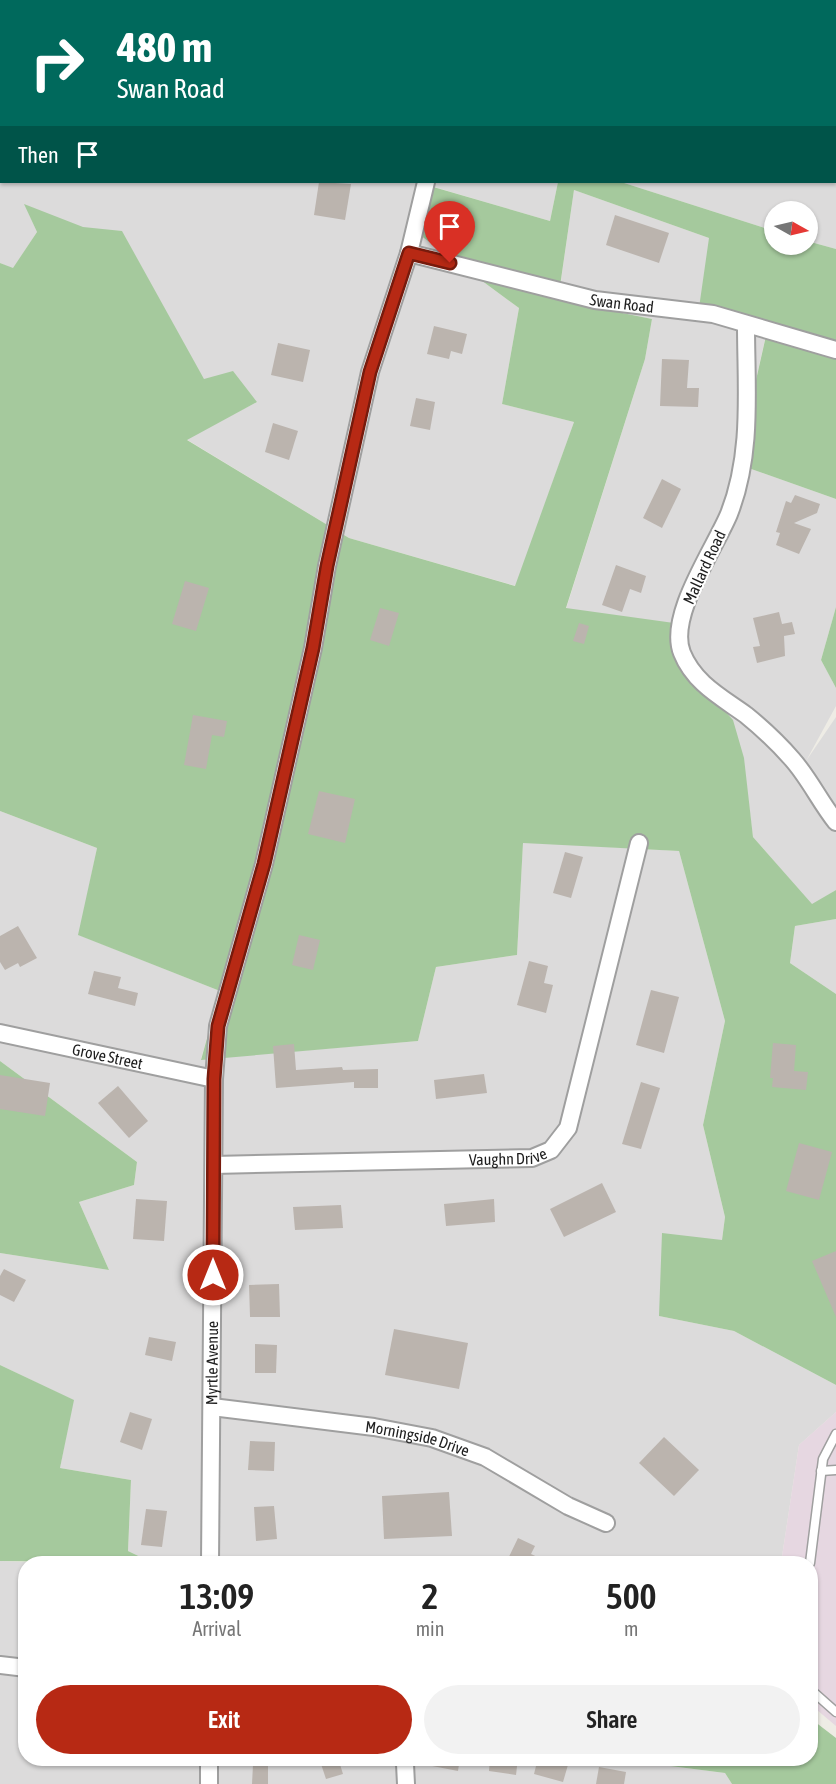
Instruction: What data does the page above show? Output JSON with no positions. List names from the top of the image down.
{
  "streets": {
    "street": [
      "Swan Road",
      "Mallard Road",
      "Grove Street",
      "Vaughn Drive",
      "Myrtle Avenue",
      "Morningside Drive"
    ]
  },
  "crossings": [
    ["Swan Road", "Mallard Road"],
    ["Swan Road", "Myrtle Avenue"],
    ["Grove Street", "Myrtle Avenue"],
    ["Vaughn Drive", "Myrtle Avenue"],
    ["Myrtle Avenue", "Morningside Drive"]
  ],
  "north": "right",
  "page": {
    "turn": ["480 m", "Swan Road"],
    "then": "Then",
    "eta": [
      "13:09",
      "Arrival",
      "2",
      "min",
      "500",
      "m"
    ],
    "buttons": ["Exit", "Share"]
  }
}
